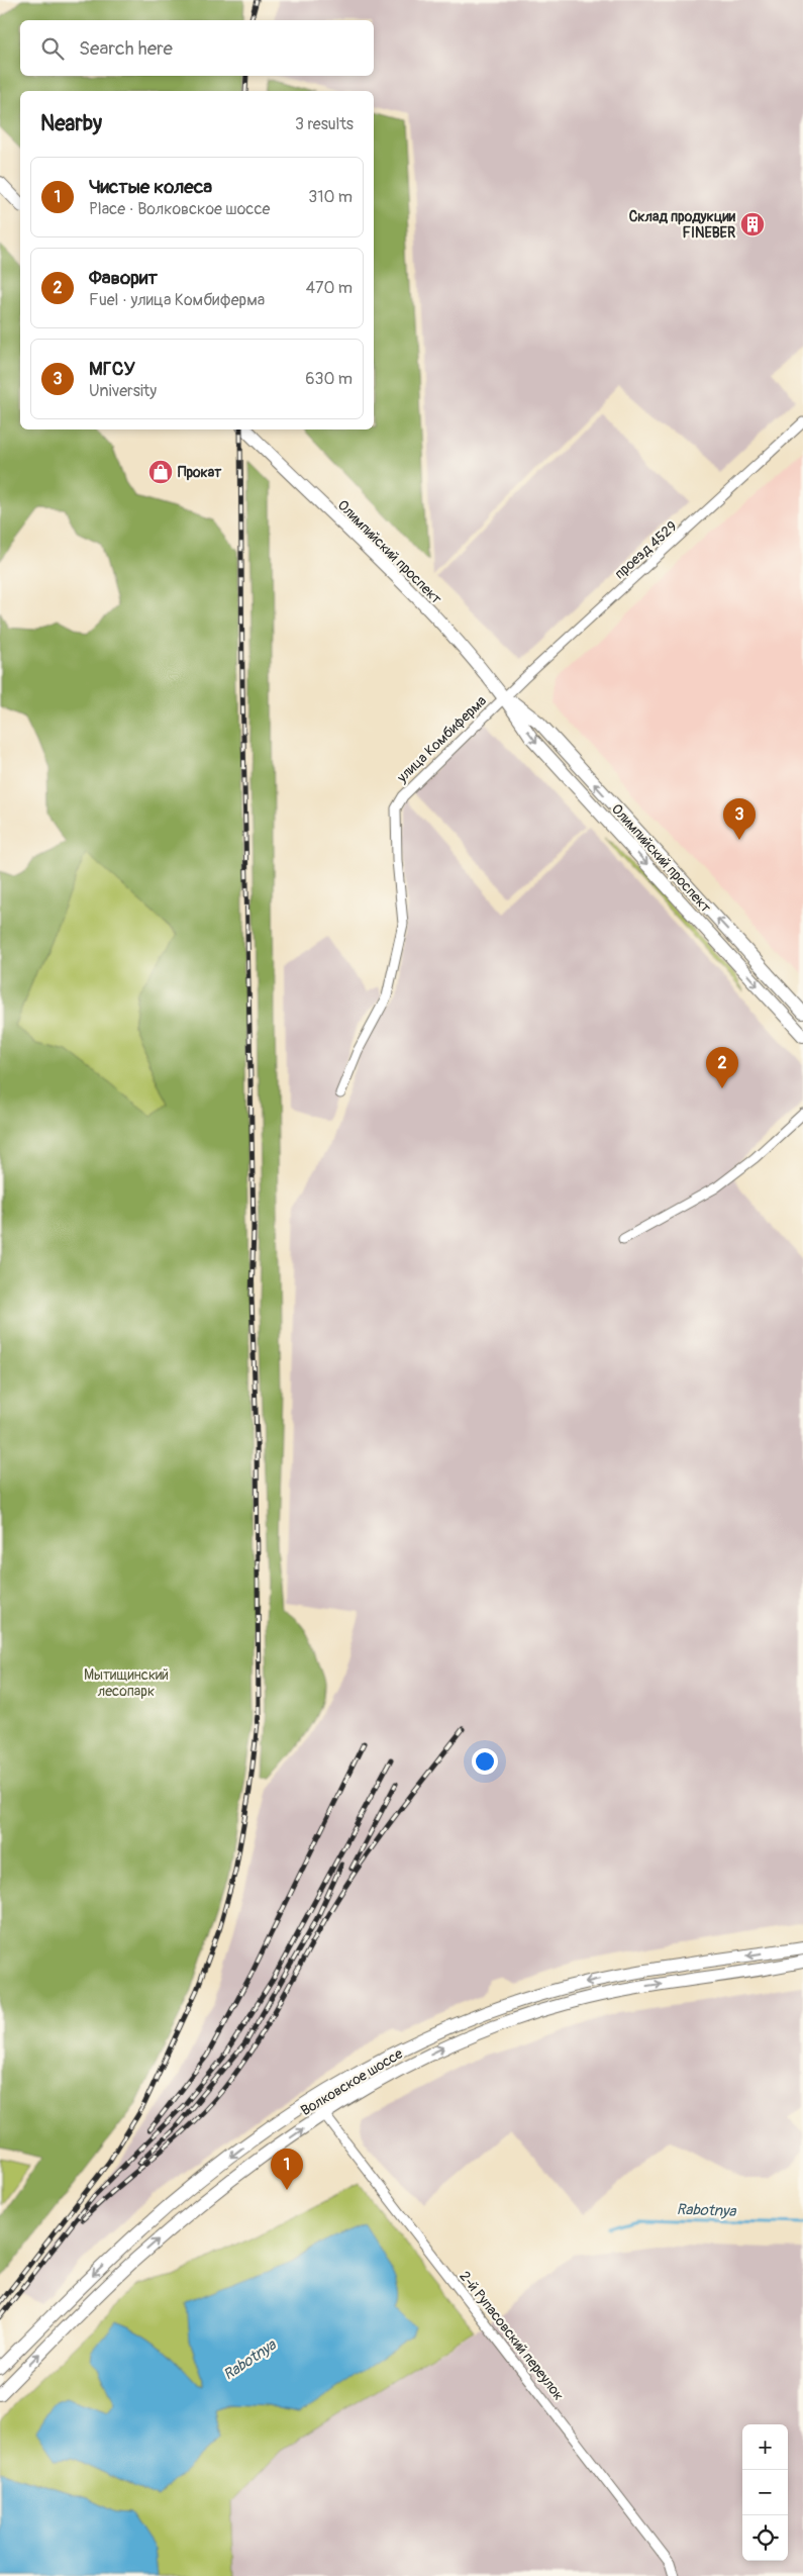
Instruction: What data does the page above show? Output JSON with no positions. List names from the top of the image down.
{
  "streets": {
    "main road": ["Олимпийский проспект", "Волковское шоссе"],
    "street": ["проезд 4529", "улица Комбиферма", "2-й Рупасовский переулок"]
  },
  "crossings": [
    ["проезд 4529", "Олимпийский проспект"],
    ["проезд 4529", "улица Комбиферма"],
    ["Олимпийский проспект", "улица Комбиферма"],
    ["Волковское шоссе", "2-й Рупасовский переулок"]
  ],
  "water": ["Rabotnya"],
  "parks": ["Мытищинский лесопарк"],
  "places": {
    "building": ["Склад продукции FINEBER"],
    "shop": ["Прокат"]
  },
  "page": {
    "search": "Search here",
    "heading": ["Nearby", "3 results"],
    "list": [
      {
        "mark": "1",
        "name": "Чистые колеса",
        "note": "Place · Волковское шоссе",
        "value": "310 m"
      },
      {
        "mark": "2",
        "name": "Фаворит",
        "note": "Fuel · улица Комбиферма",
        "value": "470 m"
      },
      {
        "mark": "3",
        "name": "МГСУ",
        "note": "University",
        "value": "630 m"
      }
    ],
    "pins": ["3", "2", "1"],
    "map_buttons": ["+", "−"]
  }
}
